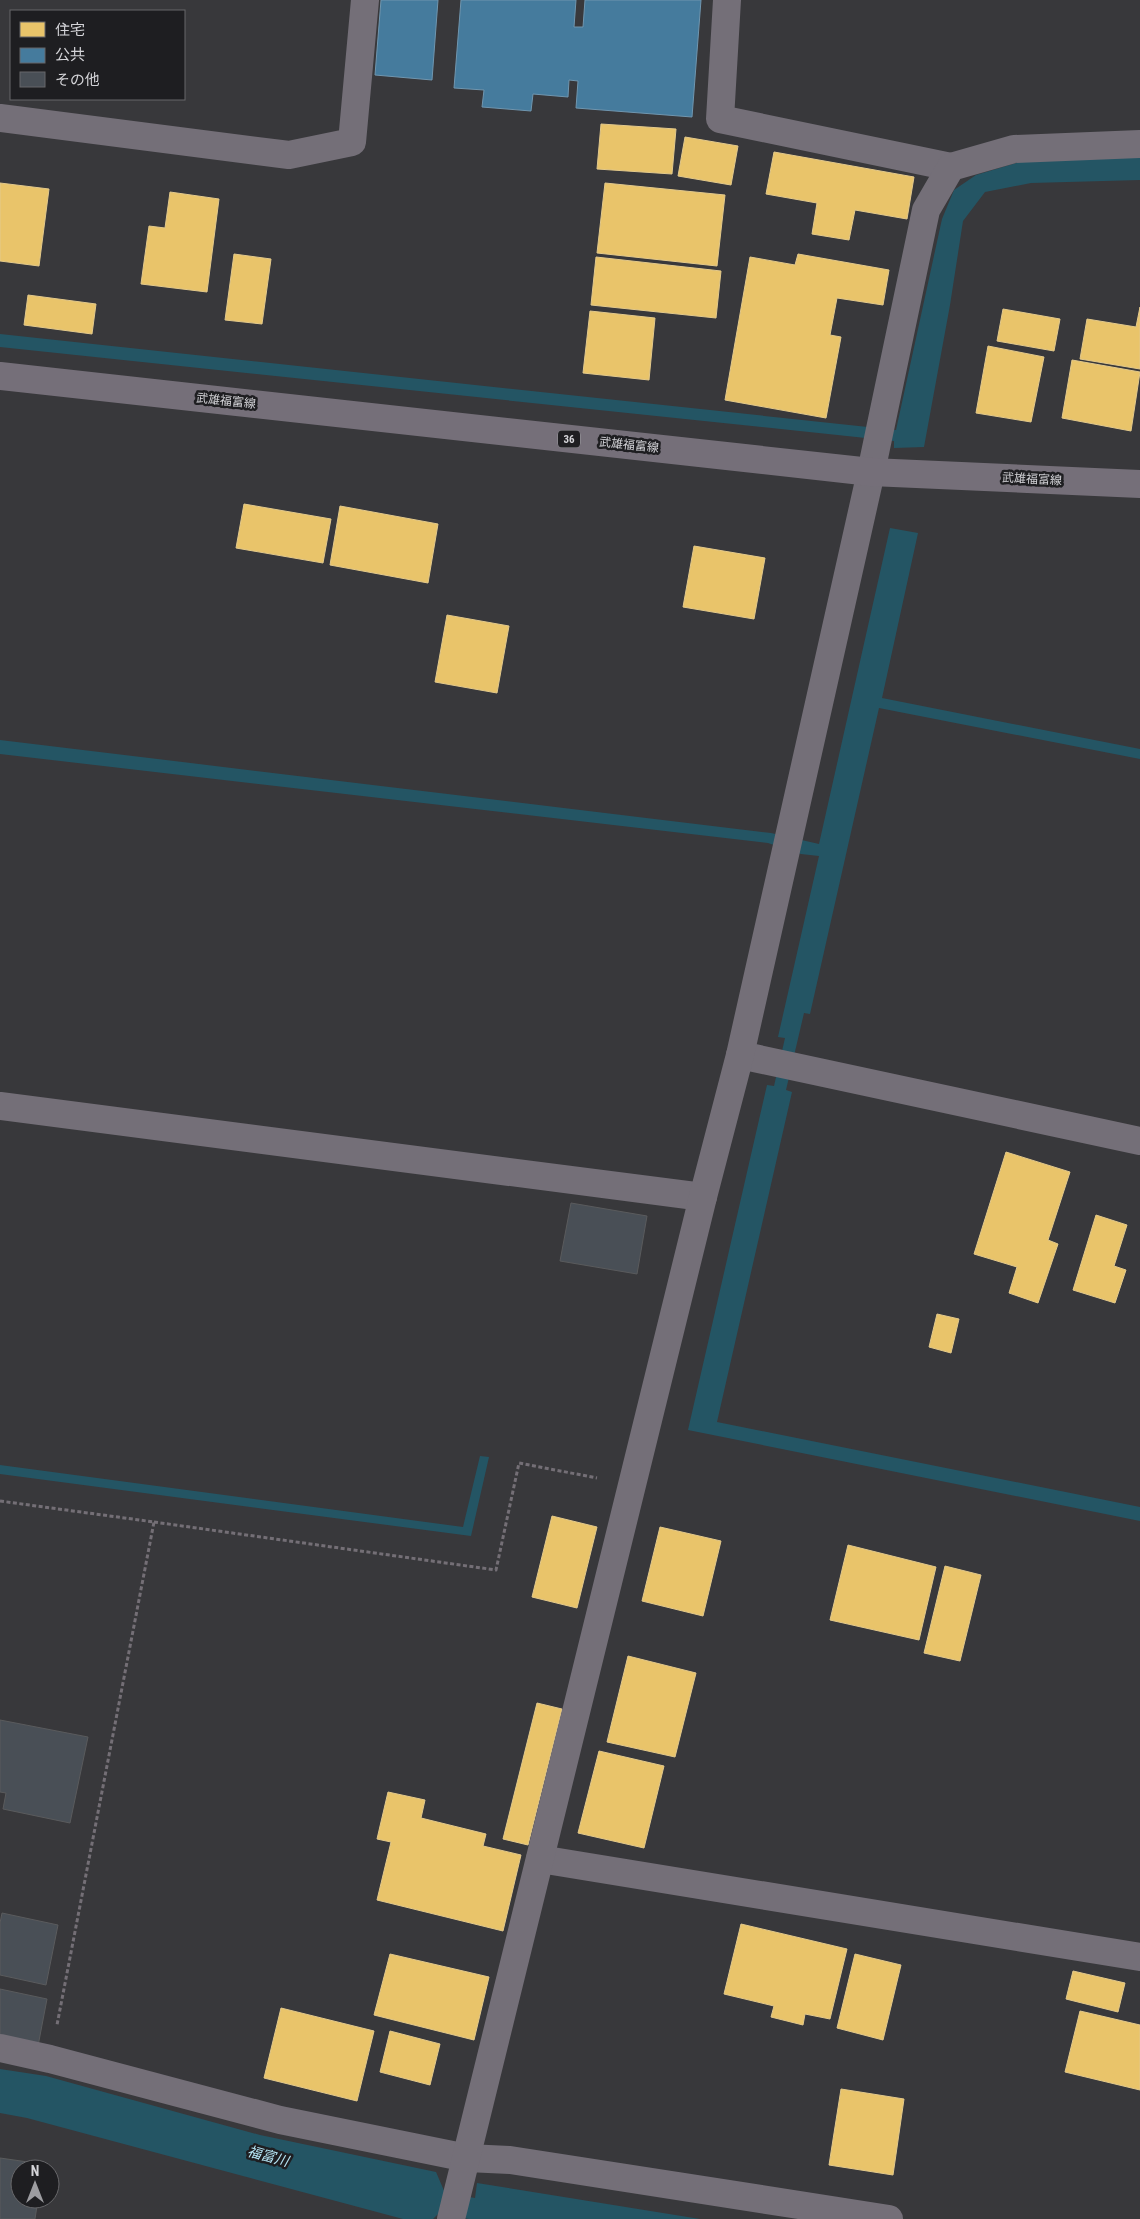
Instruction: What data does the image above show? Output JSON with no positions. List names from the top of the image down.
{
  "streets": {
    "main road": ["武雄福富線", "36"]
  },
  "water": ["福富川"],
  "legend": ["住宅", "公共", "その他"],
  "north": "top"
}
